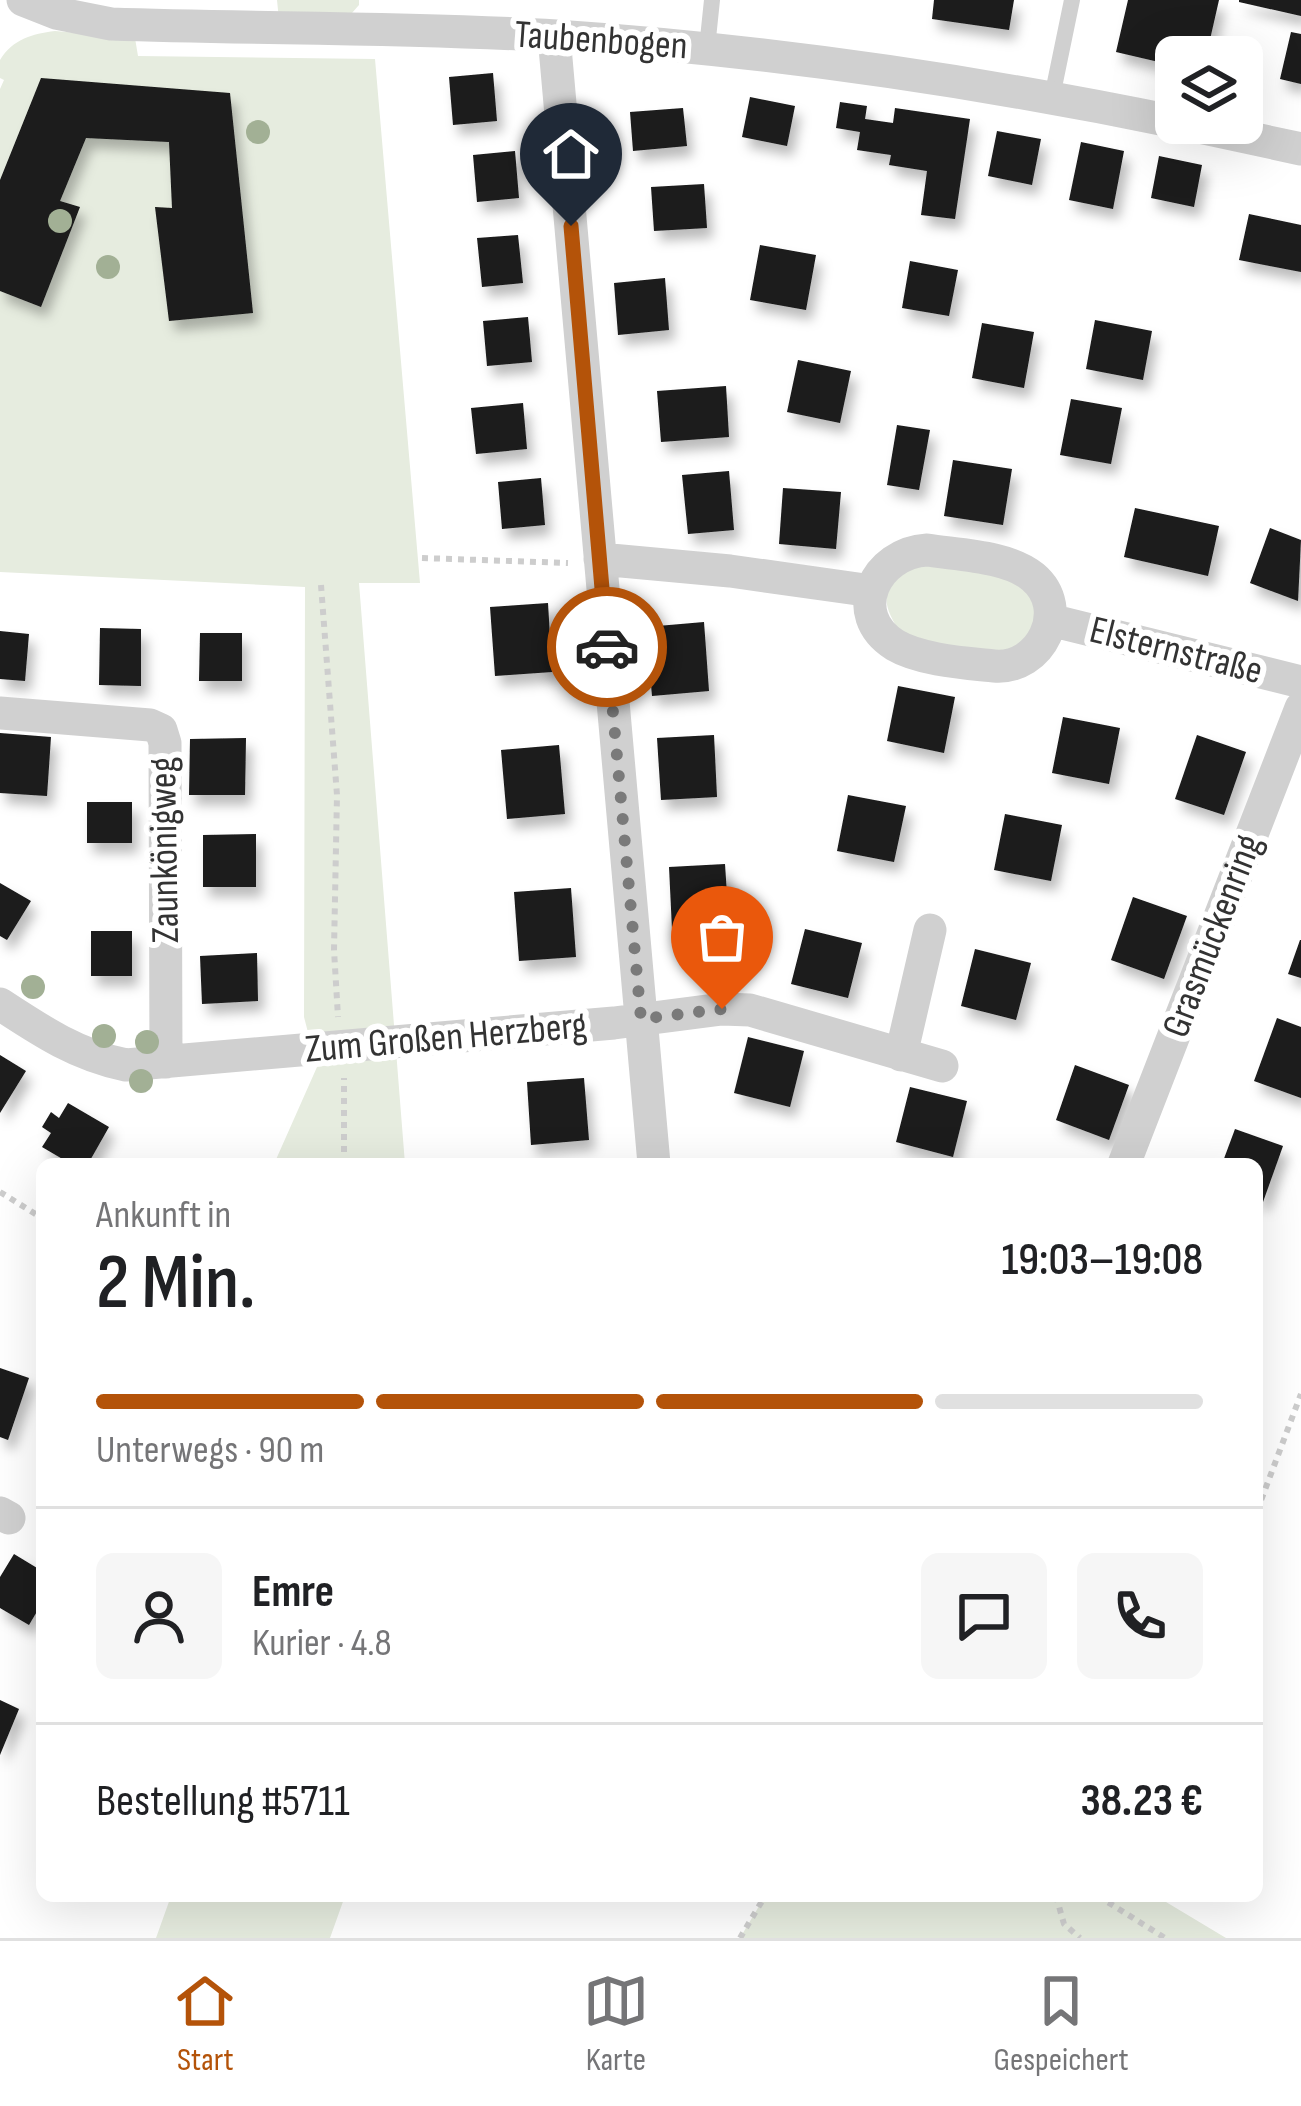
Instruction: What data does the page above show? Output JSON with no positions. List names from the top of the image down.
{
  "streets": {
    "street": [
      "Taubenbogen",
      "Elsternstraße",
      "Zaunkönigweg",
      "Grasmückenring",
      "Zum Großen Herzberg"
    ]
  },
  "crossings": [
    ["Zaunkönigweg", "Zum Großen Herzberg"]
  ],
  "page": {
    "heading": ["2 Min.", "Ankunft in", "19:03–19:08"],
    "panel": [
      "Emre",
      "Kurier · 4.8",
      "Bestellung #5711",
      "38.23 €"
    ],
    "bar": "Unterwegs · 90 m",
    "tabs": ["Start", "Karte", "Gespeichert"]
  }
}
